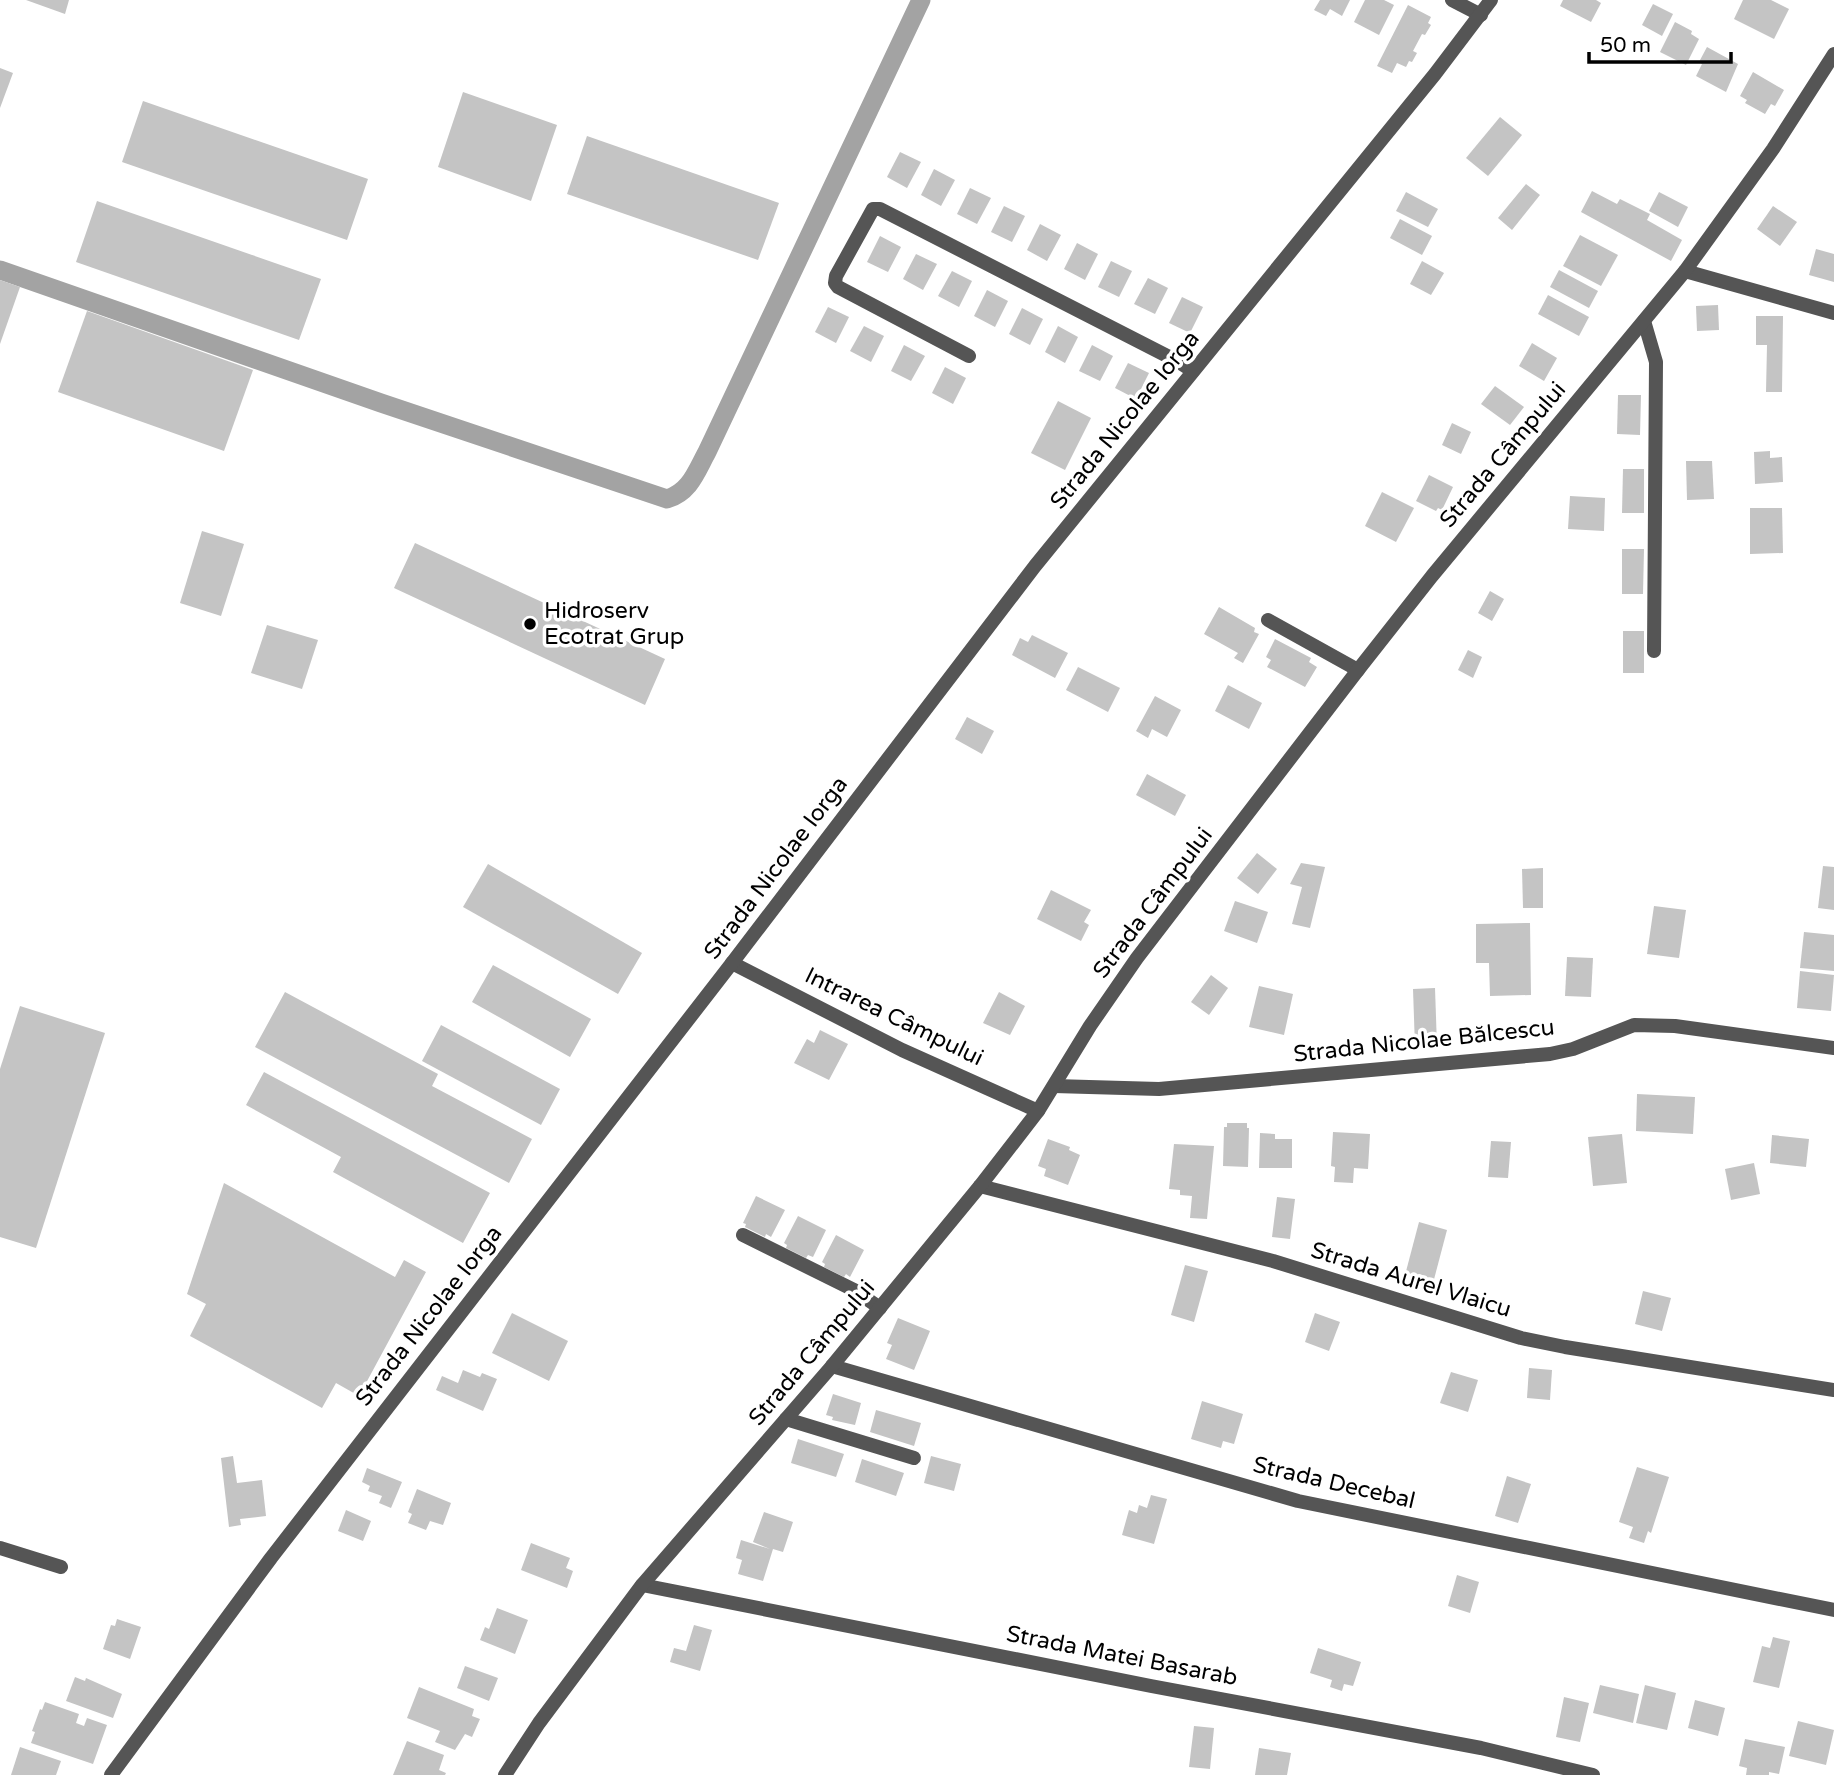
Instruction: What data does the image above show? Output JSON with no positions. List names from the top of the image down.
{
  "streets": {
    "street": [
      "Strada Nicolae Iorga",
      "Strada Câmpului",
      "Intrarea Câmpului",
      "Strada Nicolae Bălcescu",
      "Strada Aurel Vlaicu",
      "Strada Decebal",
      "Strada Matei Basarab"
    ]
  },
  "crossings": [
    ["Strada Nicolae Iorga", "Intrarea Câmpului"],
    ["Strada Câmpului", "Intrarea Câmpului"],
    ["Strada Câmpului", "Strada Nicolae Bălcescu"],
    ["Strada Câmpului", "Strada Aurel Vlaicu"],
    ["Strada Câmpului", "Strada Decebal"],
    ["Strada Câmpului", "Strada Matei Basarab"]
  ],
  "places": ["Hidroserv Ecotrat Grup"],
  "scale_bar": "50 m"
}
